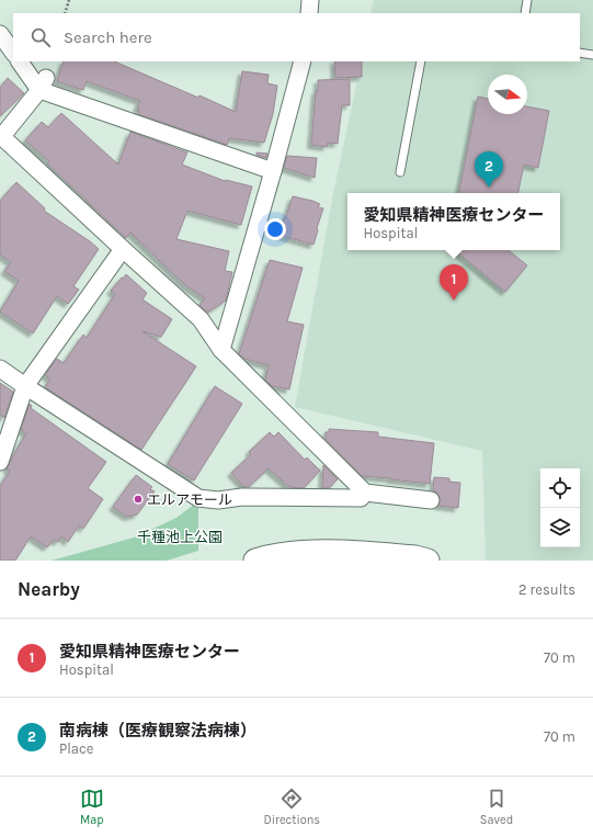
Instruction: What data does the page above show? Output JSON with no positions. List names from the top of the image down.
{
  "parks": ["千種池上公園"],
  "places": ["エルアモール"],
  "north": "right",
  "page": {
    "search": "Search here",
    "pins": ["2", "1"],
    "popup": ["愛知県精神医療センター", "Hospital"],
    "heading": ["Nearby", "2 results"],
    "list": [
      {
        "mark": "1",
        "name": "愛知県精神医療センター",
        "note": "Hospital",
        "value": "70 m"
      },
      {
        "mark": "2",
        "name": "南病棟（医療観察法病棟）",
        "note": "Place",
        "value": "70 m"
      }
    ],
    "nav": ["Map", "Directions", "Saved"]
  }
}
